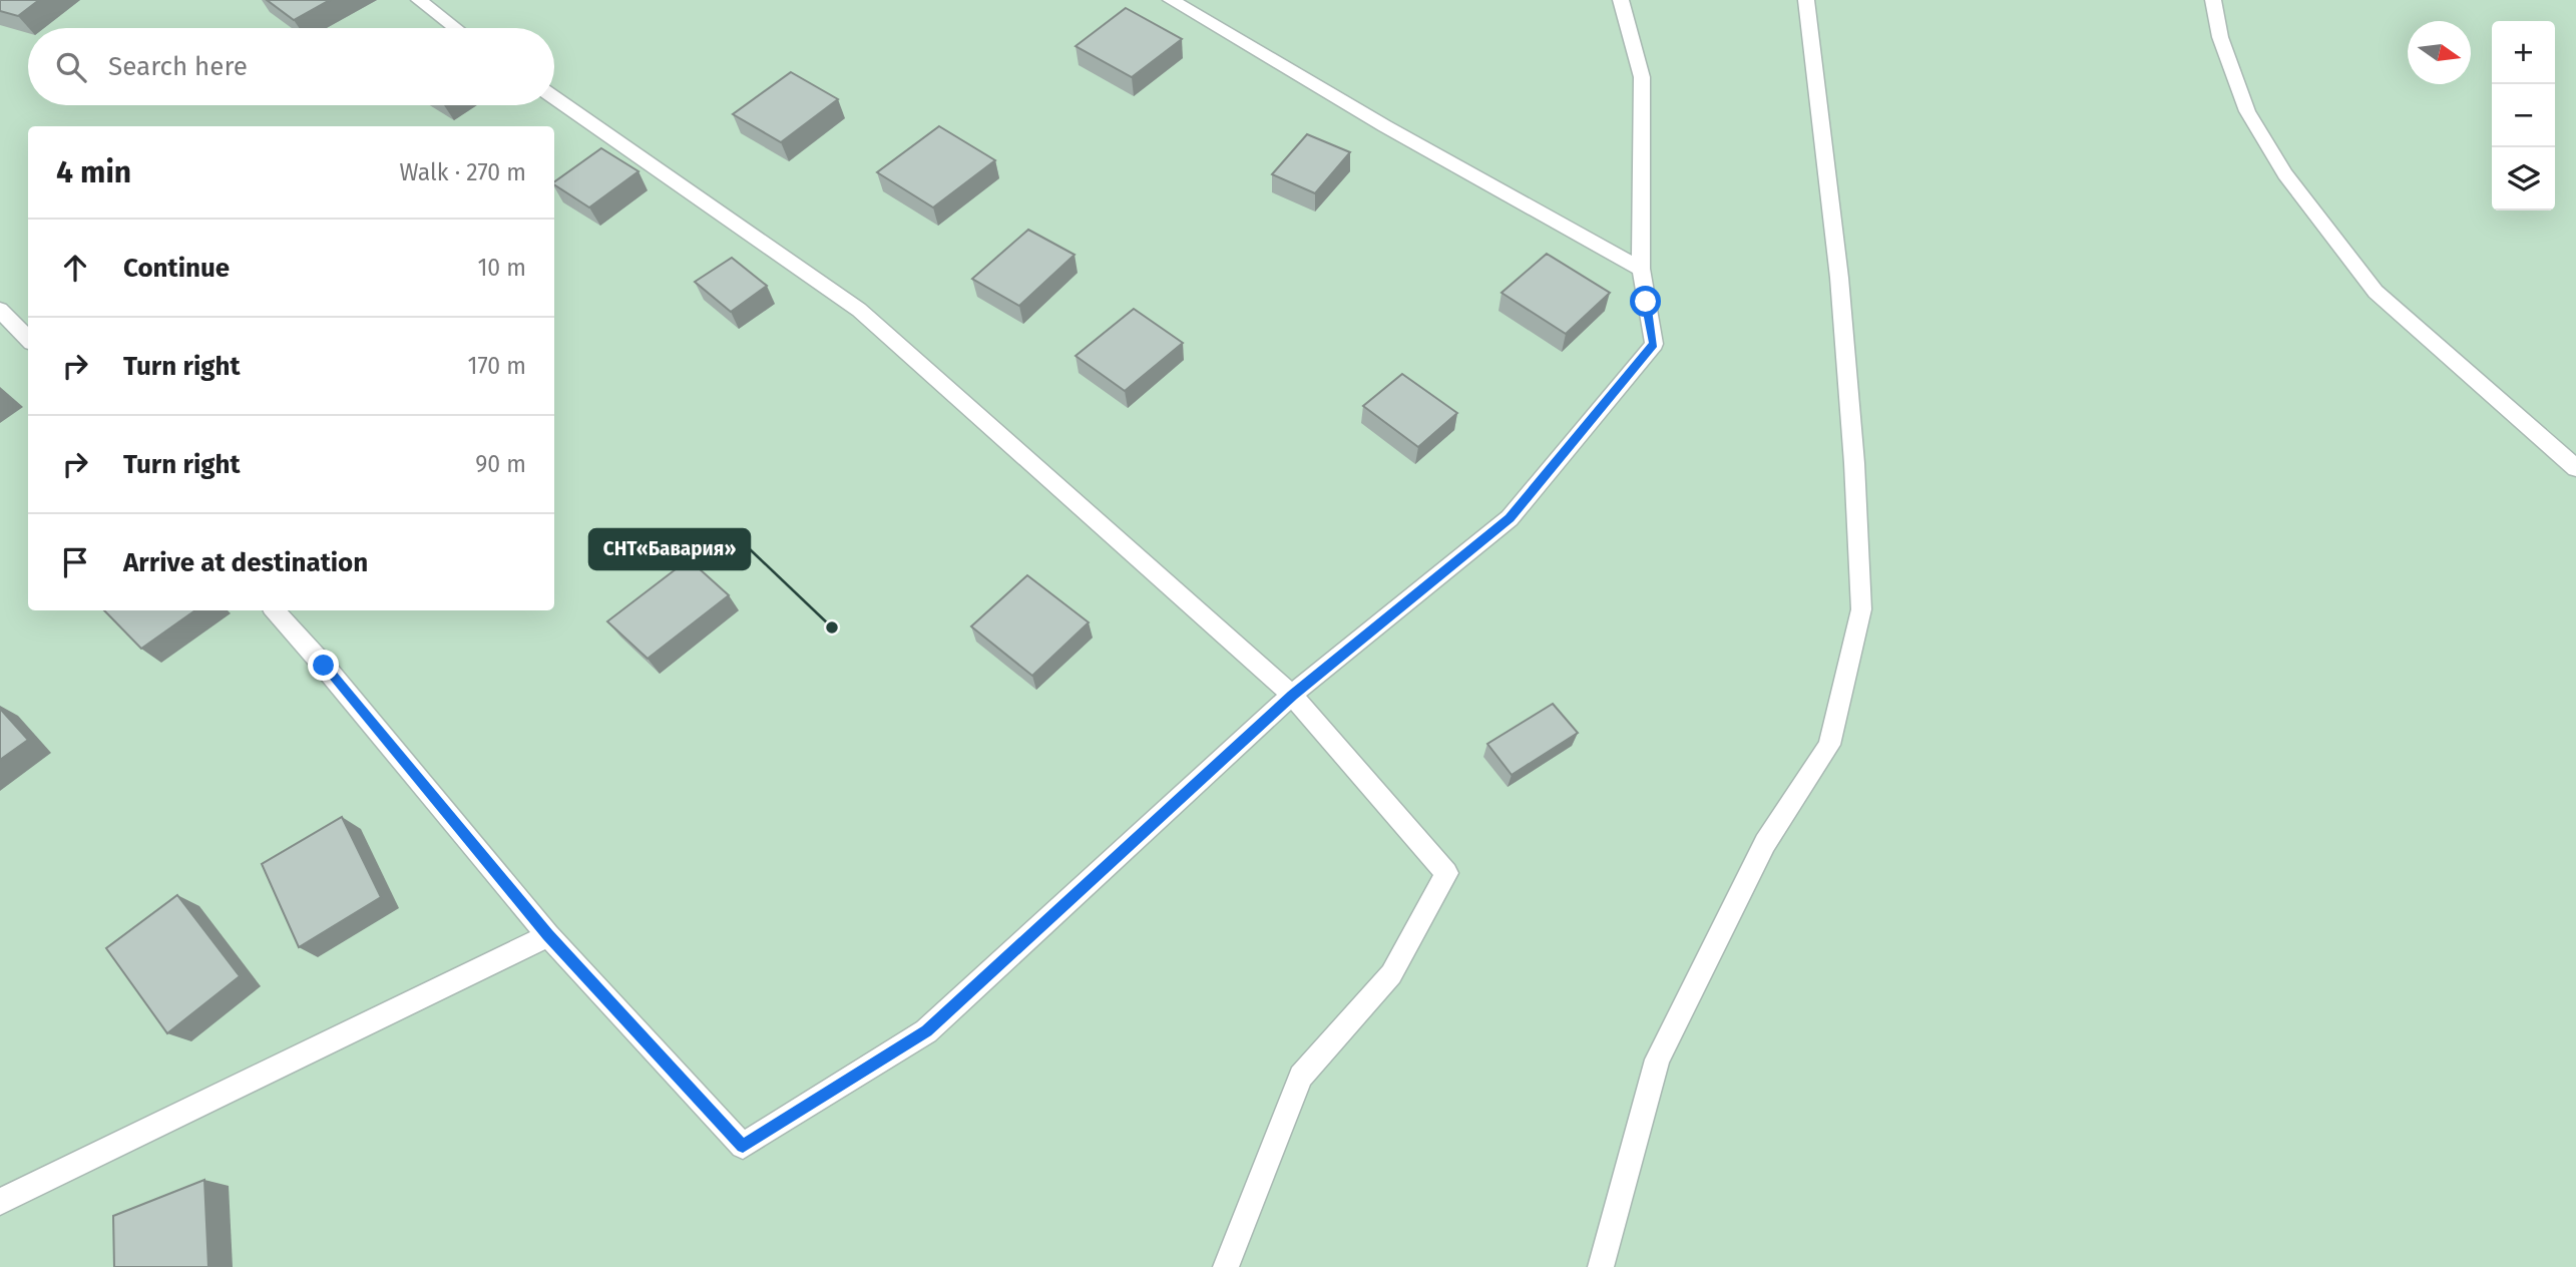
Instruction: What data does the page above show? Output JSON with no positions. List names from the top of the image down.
{
  "places": ["СНТ«Бавария»"],
  "north": "right",
  "page": {
    "map_buttons": ["+", "−"],
    "search": "Search here",
    "heading": ["4 min", "Walk · 270 m"],
    "list": [
      ["Continue", "10 m"],
      ["Turn right", "170 m"],
      ["Turn right", "90 m"],
      "Arrive at destination"
    ]
  }
}
